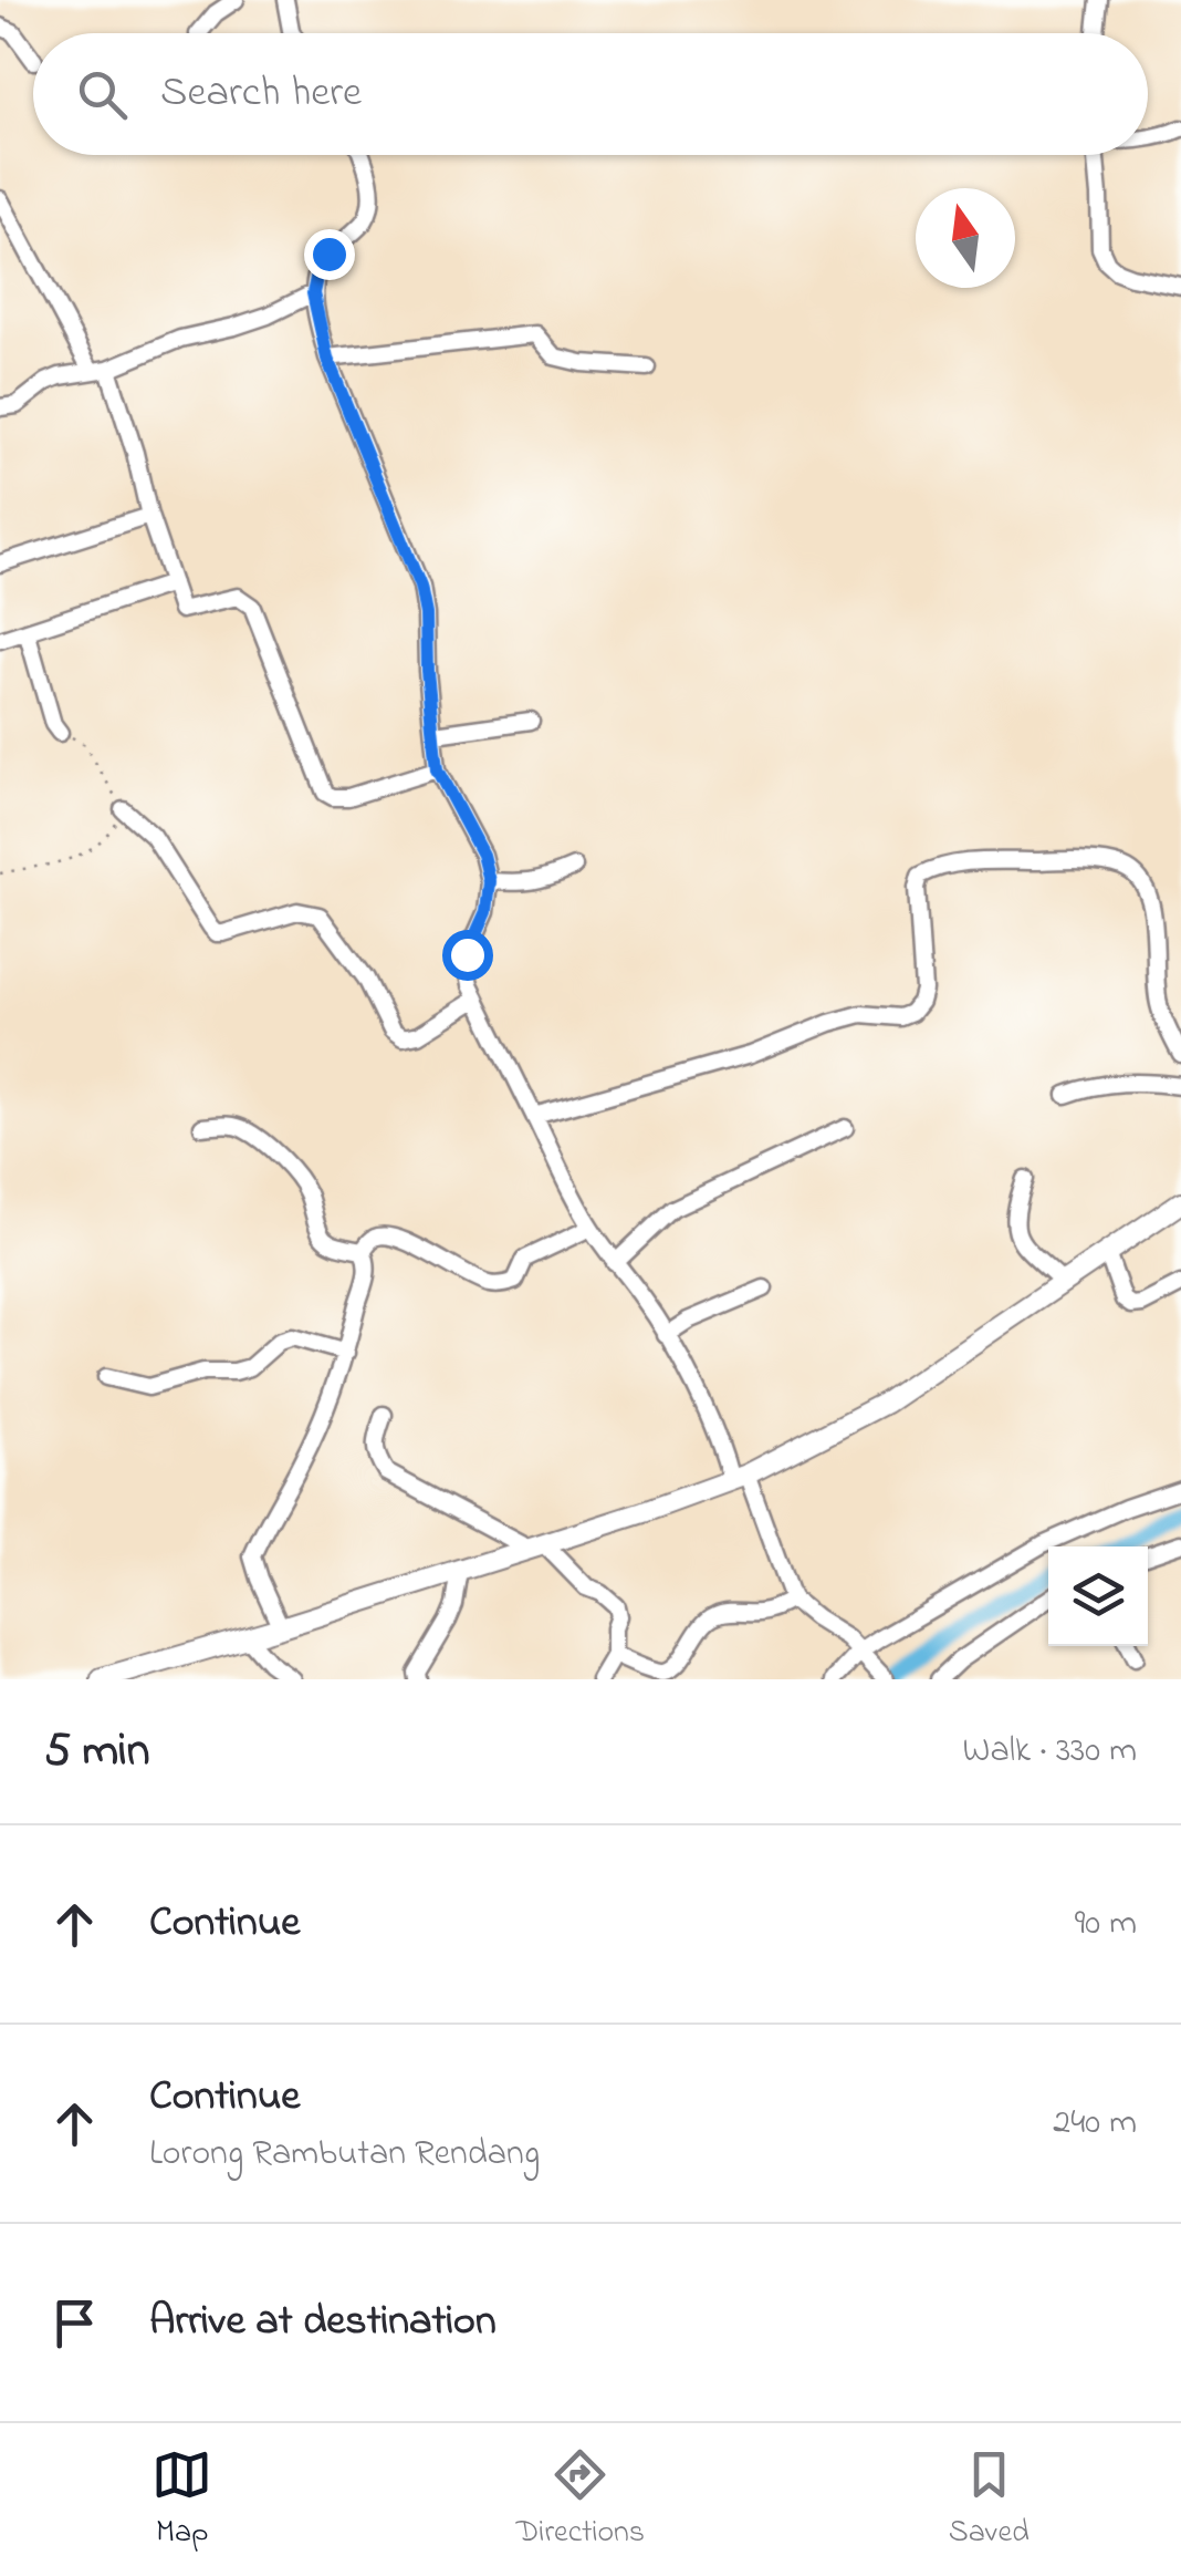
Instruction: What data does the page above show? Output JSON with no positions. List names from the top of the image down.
{
  "north": "top",
  "page": {
    "search": "Search here",
    "heading": ["5 min", "Walk · 330 m"],
    "list": [
      ["Continue", "90 m"],
      ["Continue", "Lorong Rambutan Rendang", "240 m"],
      "Arrive at destination"
    ],
    "nav": ["Map", "Directions", "Saved"]
  }
}
